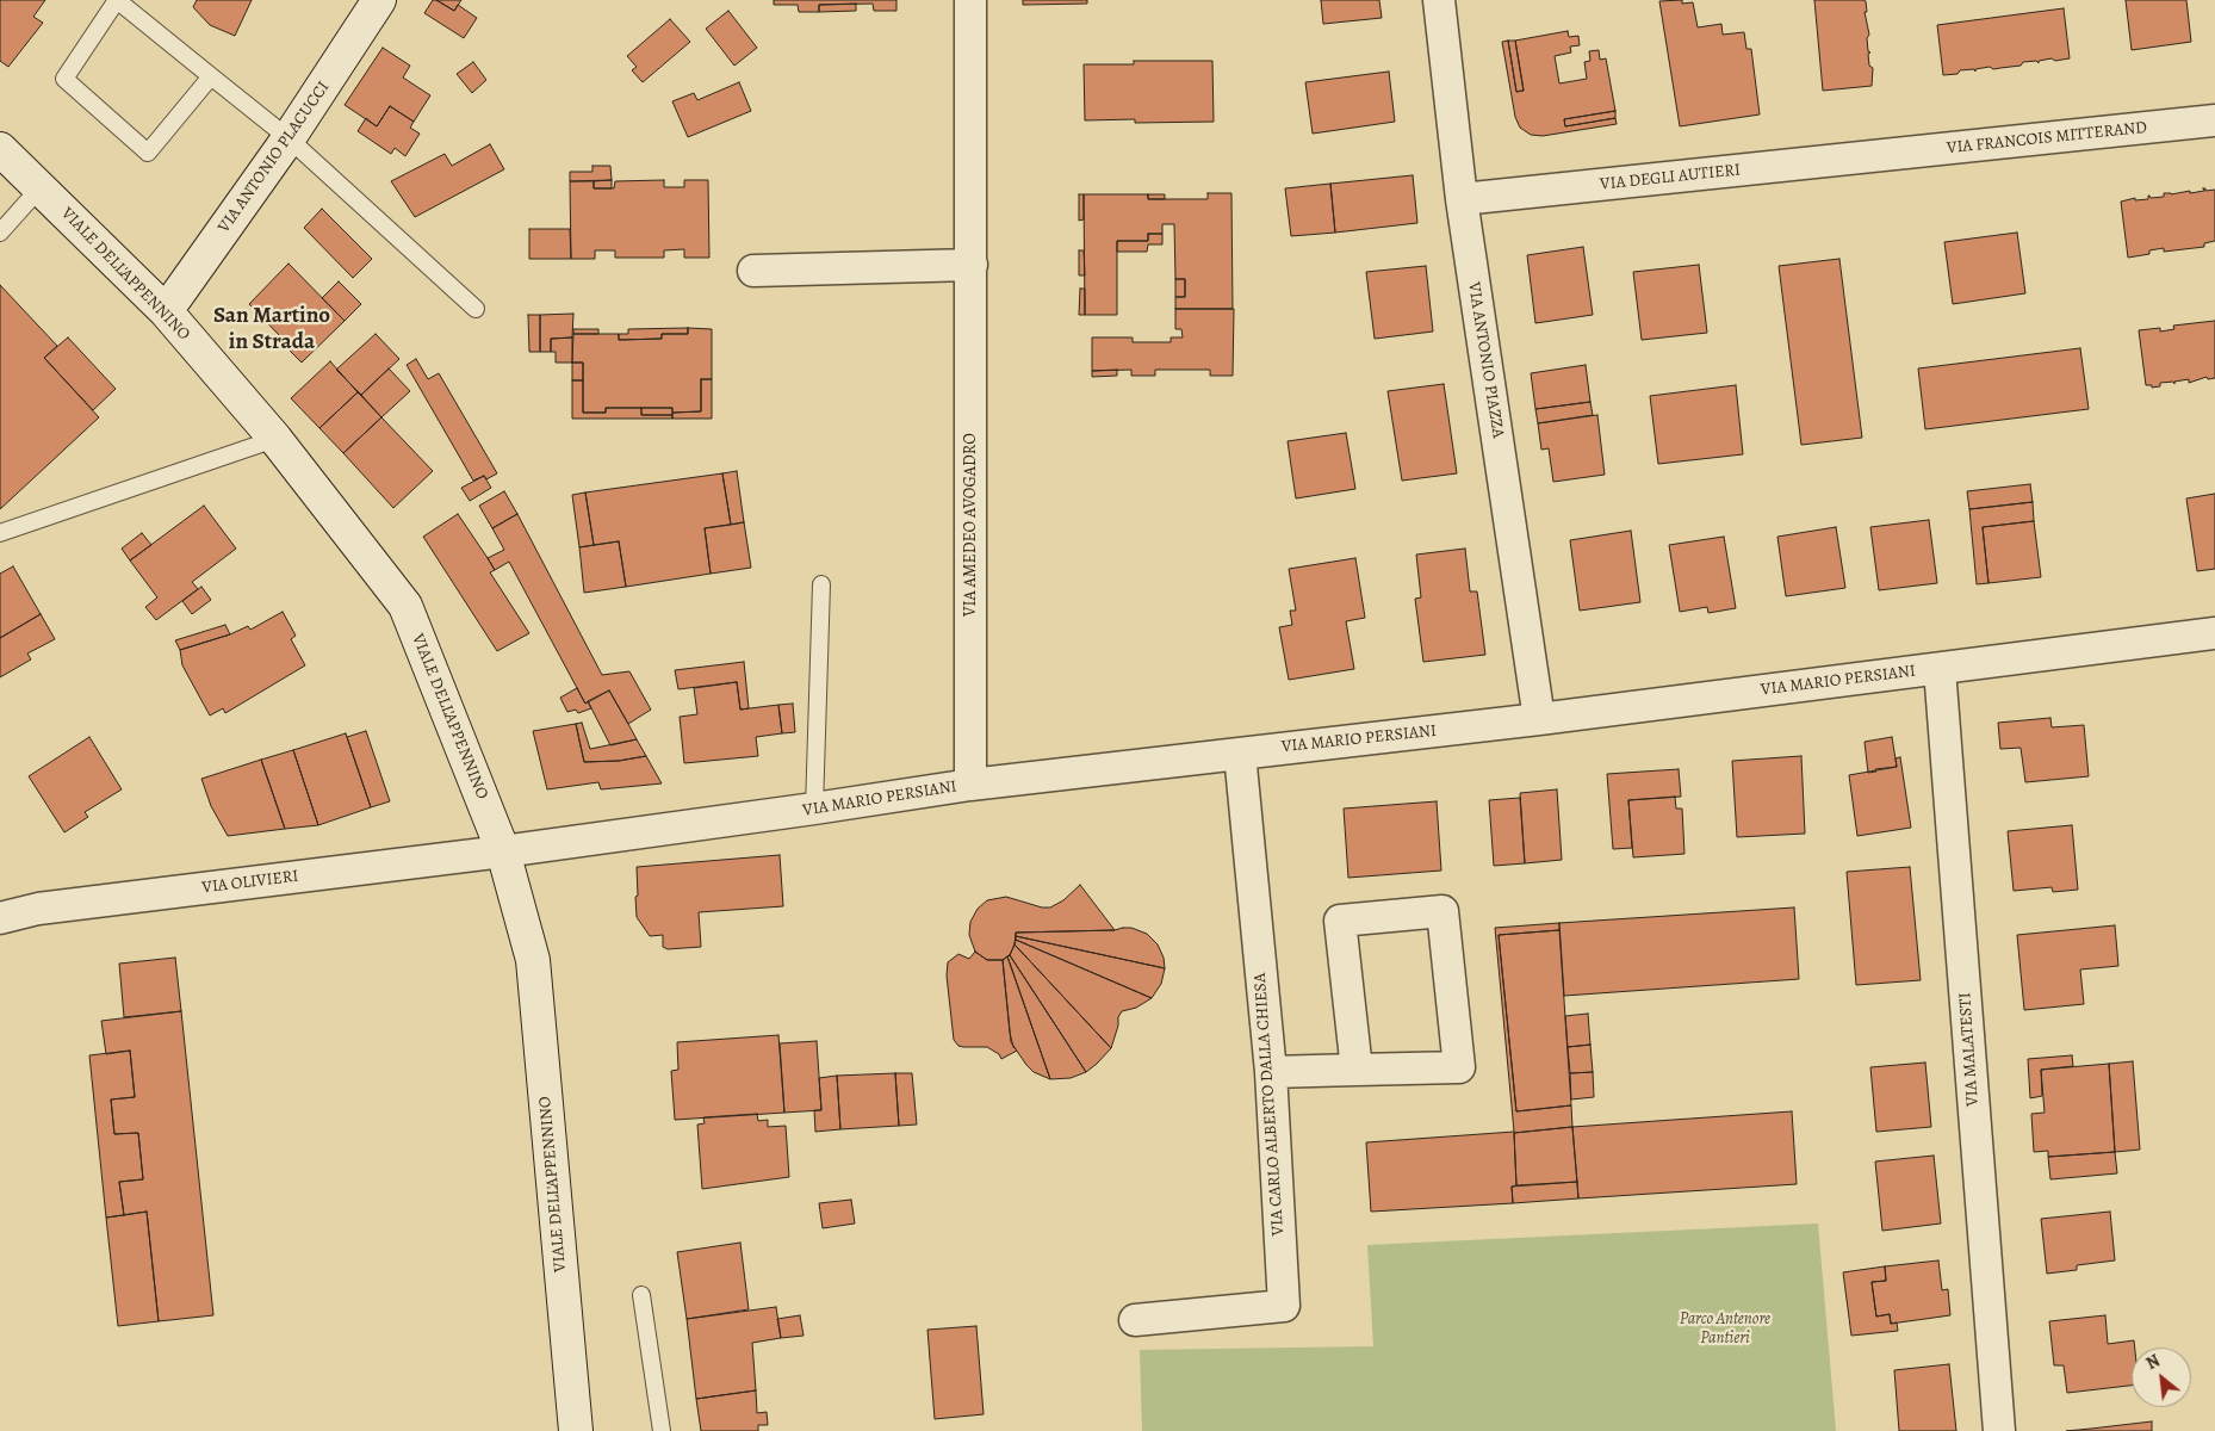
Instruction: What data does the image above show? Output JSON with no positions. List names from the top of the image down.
{
  "streets": {
    "main road": ["VIA ANTONIO PLACUCCI", "VIALE DELL'APPENNINO"],
    "street": [
      "VIA FRANCOIS MITTERAND",
      "VIA DEGLI AUTIERI",
      "VIA ANTONIO PIAZZA",
      "VIA AMEDEO AVOGADRO",
      "VIA MARIO PERSIANI",
      "VIA OLIVIERI",
      "VIA MALATESTI",
      "VIA CARLO ALBERTO DALLA CHIESA"
    ]
  },
  "crossings": [
    ["VIA FRANCOIS MITTERAND", "VIA DEGLI AUTIERI"],
    ["VIA ANTONIO PLACUCCI", "VIALE DELL'APPENNINO"],
    ["VIA DEGLI AUTIERI", "VIA ANTONIO PIAZZA"],
    ["VIALE DELL'APPENNINO", "VIA MARIO PERSIANI"],
    ["VIALE DELL'APPENNINO", "VIA OLIVIERI"],
    ["VIA ANTONIO PIAZZA", "VIA MARIO PERSIANI"],
    ["VIA AMEDEO AVOGADRO", "VIA MARIO PERSIANI"],
    ["VIA MARIO PERSIANI", "VIA OLIVIERI"],
    ["VIA MARIO PERSIANI", "VIA MALATESTI"],
    ["VIA MARIO PERSIANI", "VIA CARLO ALBERTO DALLA CHIESA"]
  ],
  "districts": ["San Martino in Strada"],
  "parks": ["Parco Antenore Pantieri"],
  "north": "top left"
}
